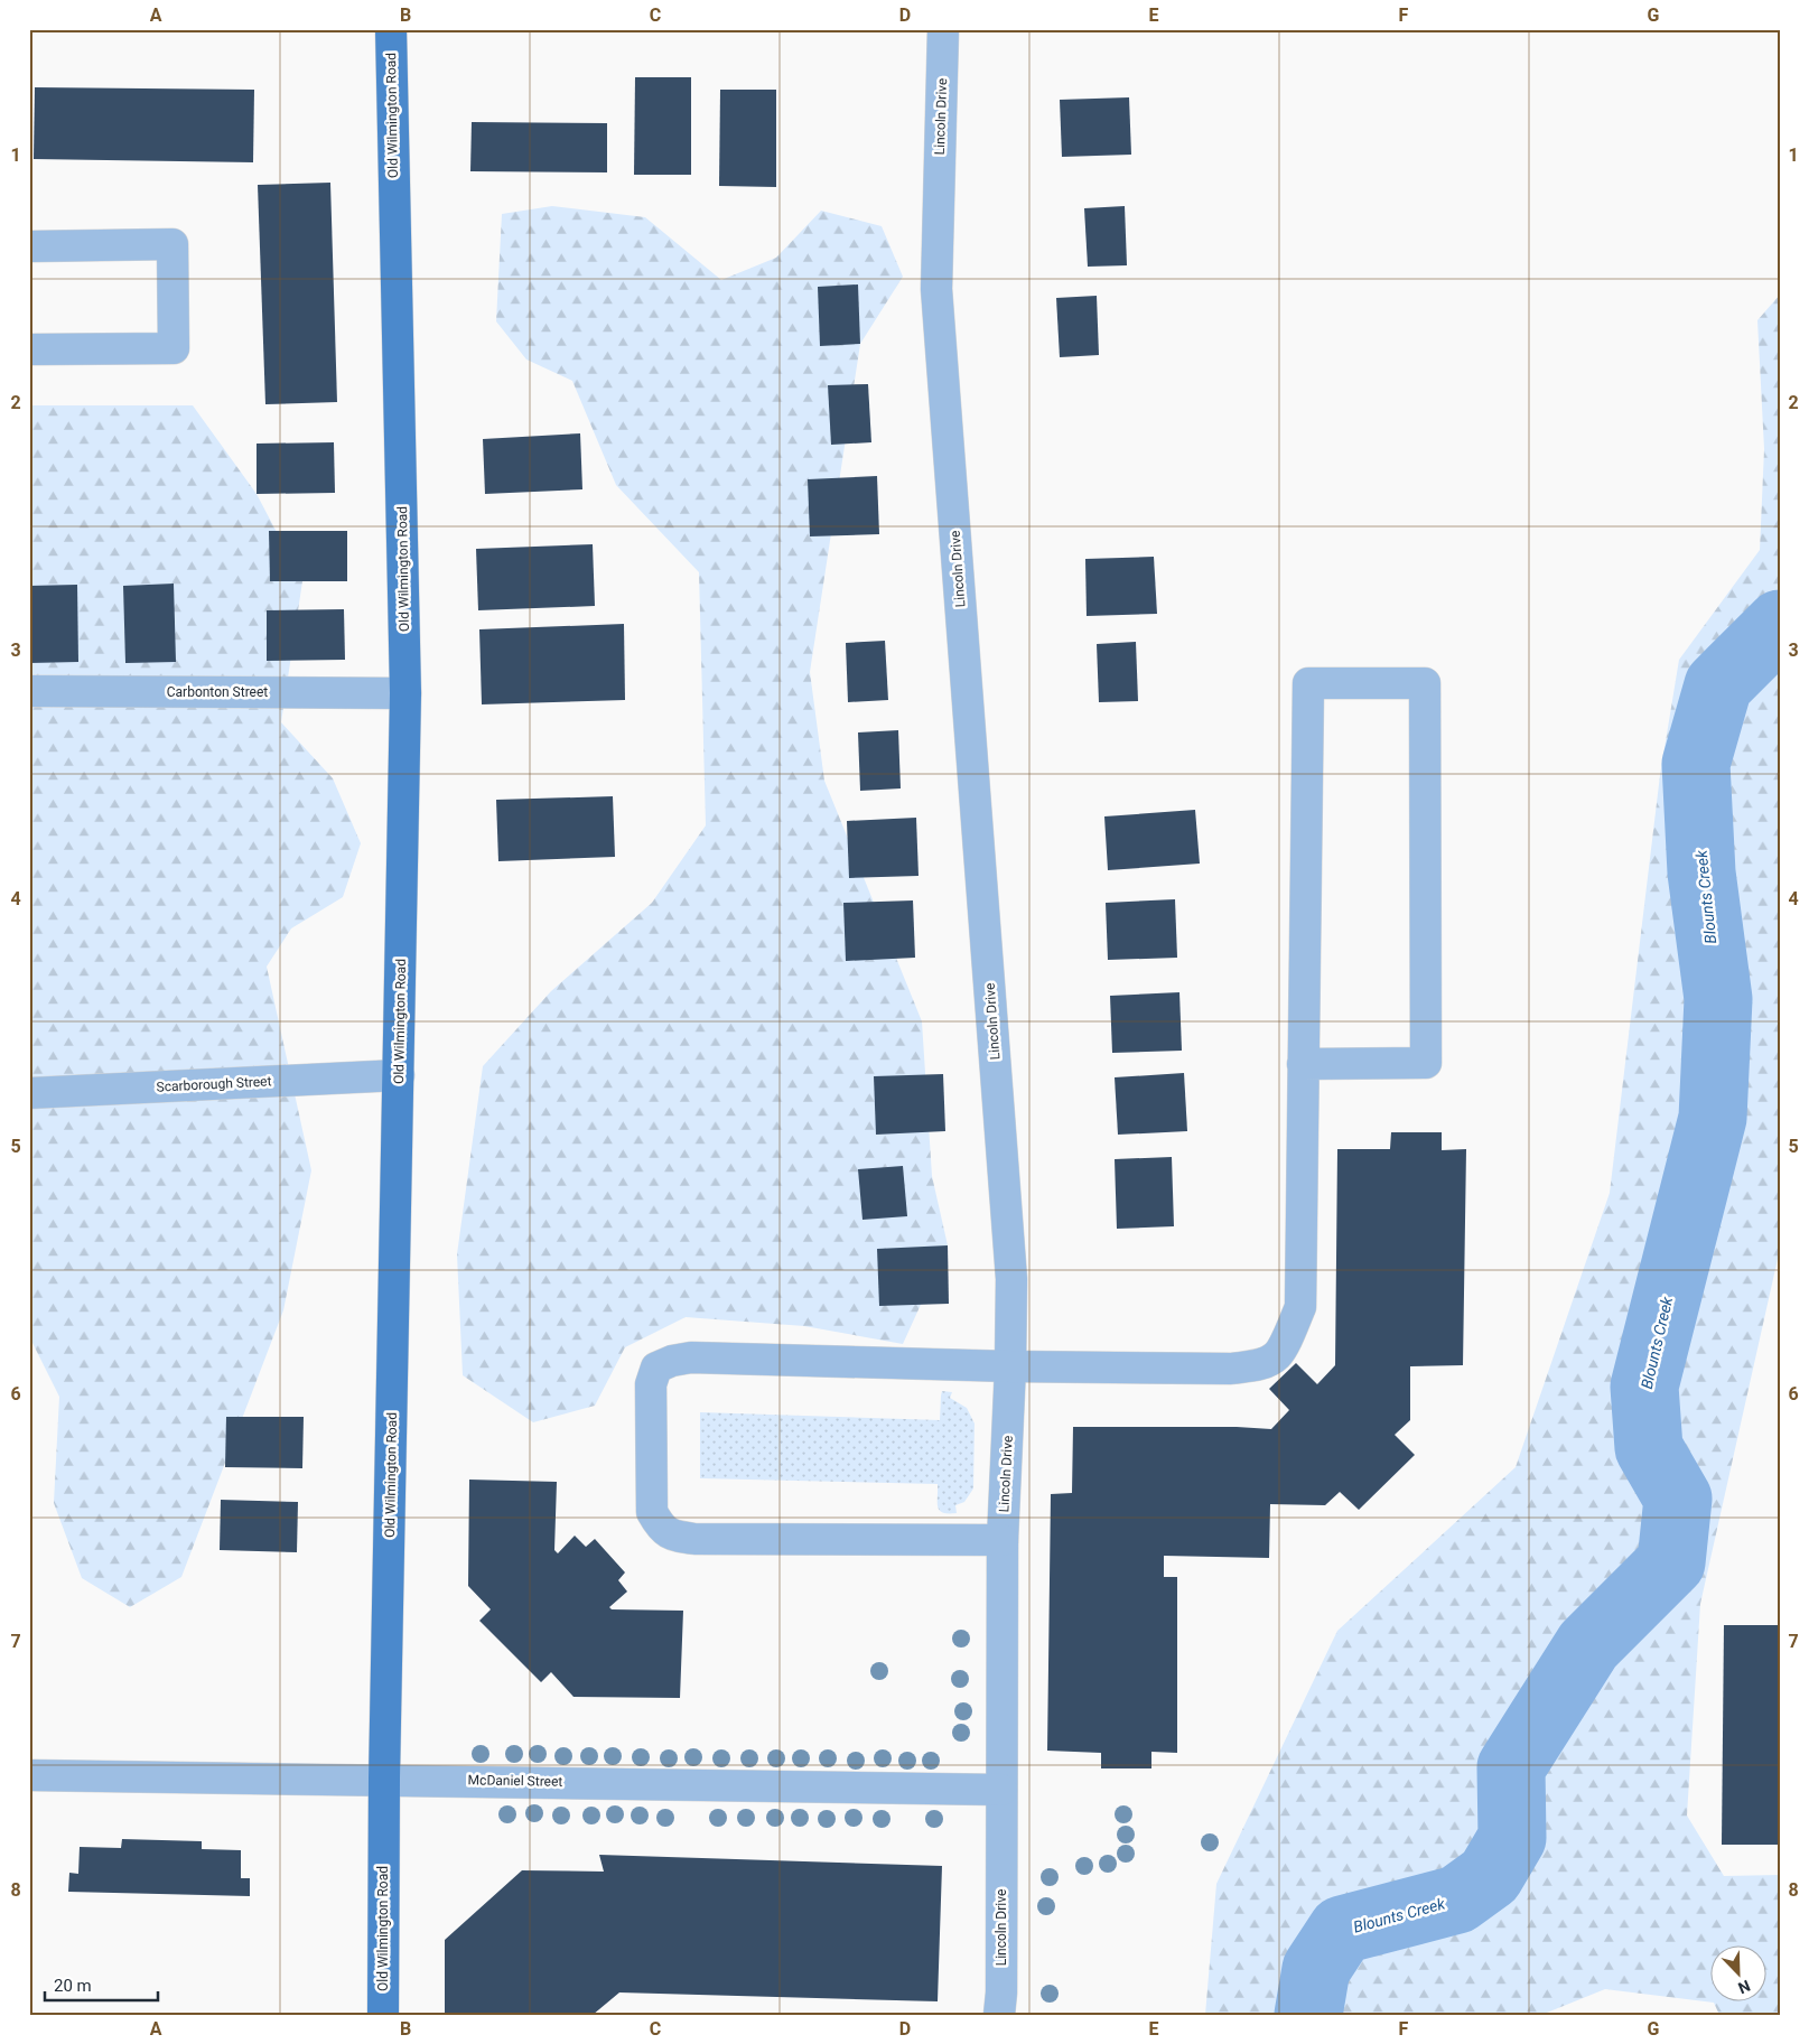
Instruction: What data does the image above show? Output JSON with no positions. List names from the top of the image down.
{
  "streets": {
    "main road": ["Old Wilmington Road"],
    "street": [
      "Lincoln Drive",
      "Carbonton Street",
      "Scarborough Street",
      "McDaniel Street"
    ]
  },
  "crossings": [
    ["Old Wilmington Road", "Carbonton Street"],
    ["Old Wilmington Road", "Scarborough Street"],
    ["Old Wilmington Road", "McDaniel Street"],
    ["Lincoln Drive", "McDaniel Street"]
  ],
  "water": ["Blounts Creek"],
  "scale_bar": "20 m",
  "north": "bottom right",
  "grid": {
    "columns": [
      "A",
      "B",
      "C",
      "D",
      "E",
      "F",
      "G"
    ],
    "rows": [
      "1",
      "2",
      "3",
      "4",
      "5",
      "6",
      "7",
      "8"
    ]
  }
}
